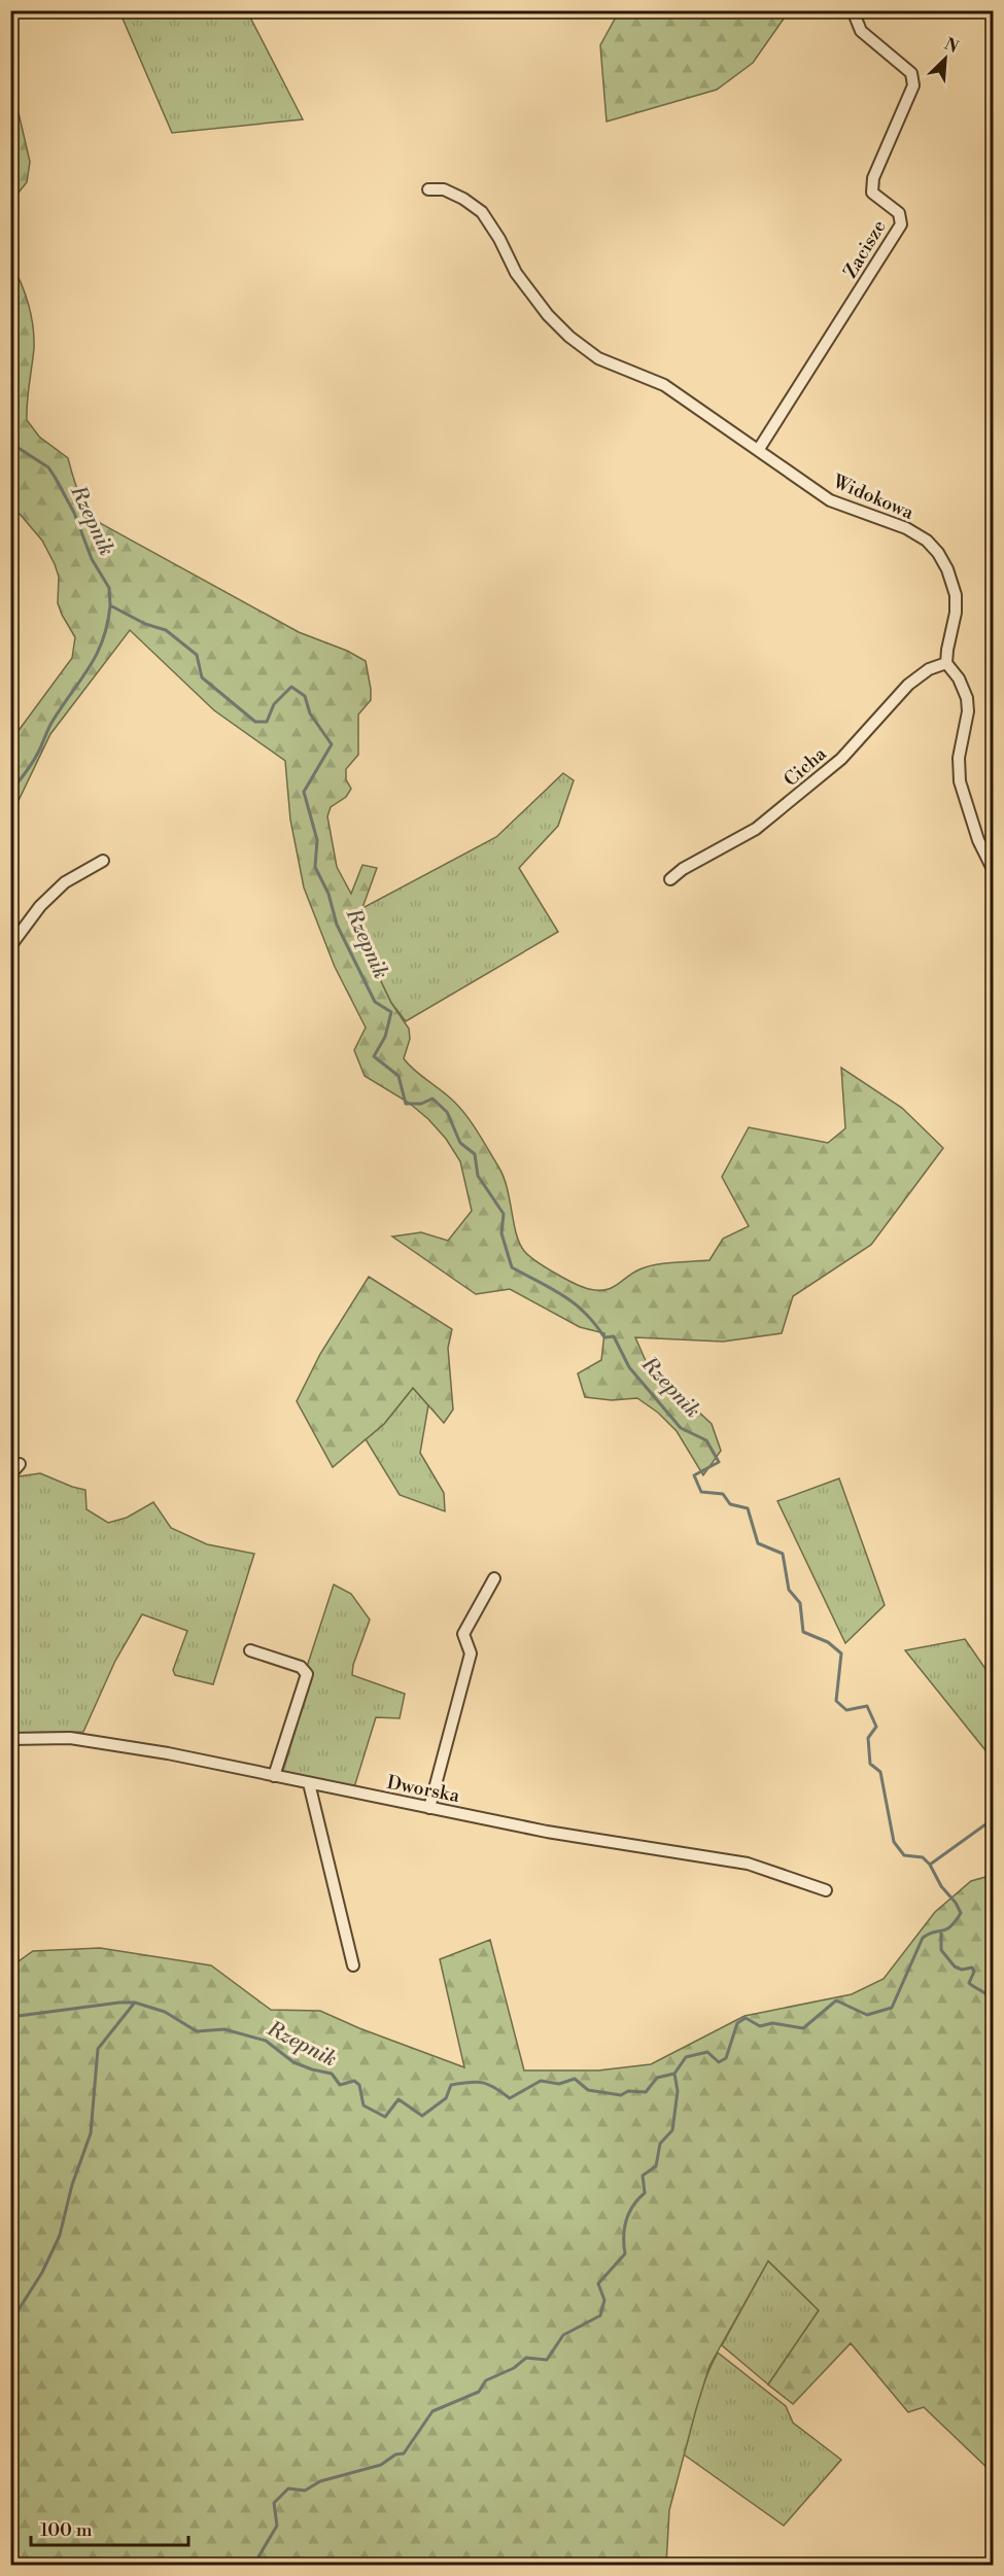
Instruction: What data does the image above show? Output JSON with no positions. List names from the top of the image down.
{
  "streets": {
    "street": [
      "Zacisze",
      "Widokowa",
      "Cicha",
      "Dworska"
    ]
  },
  "crossings": [
    ["Zacisze", "Widokowa"],
    ["Widokowa", "Cicha"]
  ],
  "water": ["Rzepnik"],
  "scale_bar": "100 m",
  "north": "top right"
}
